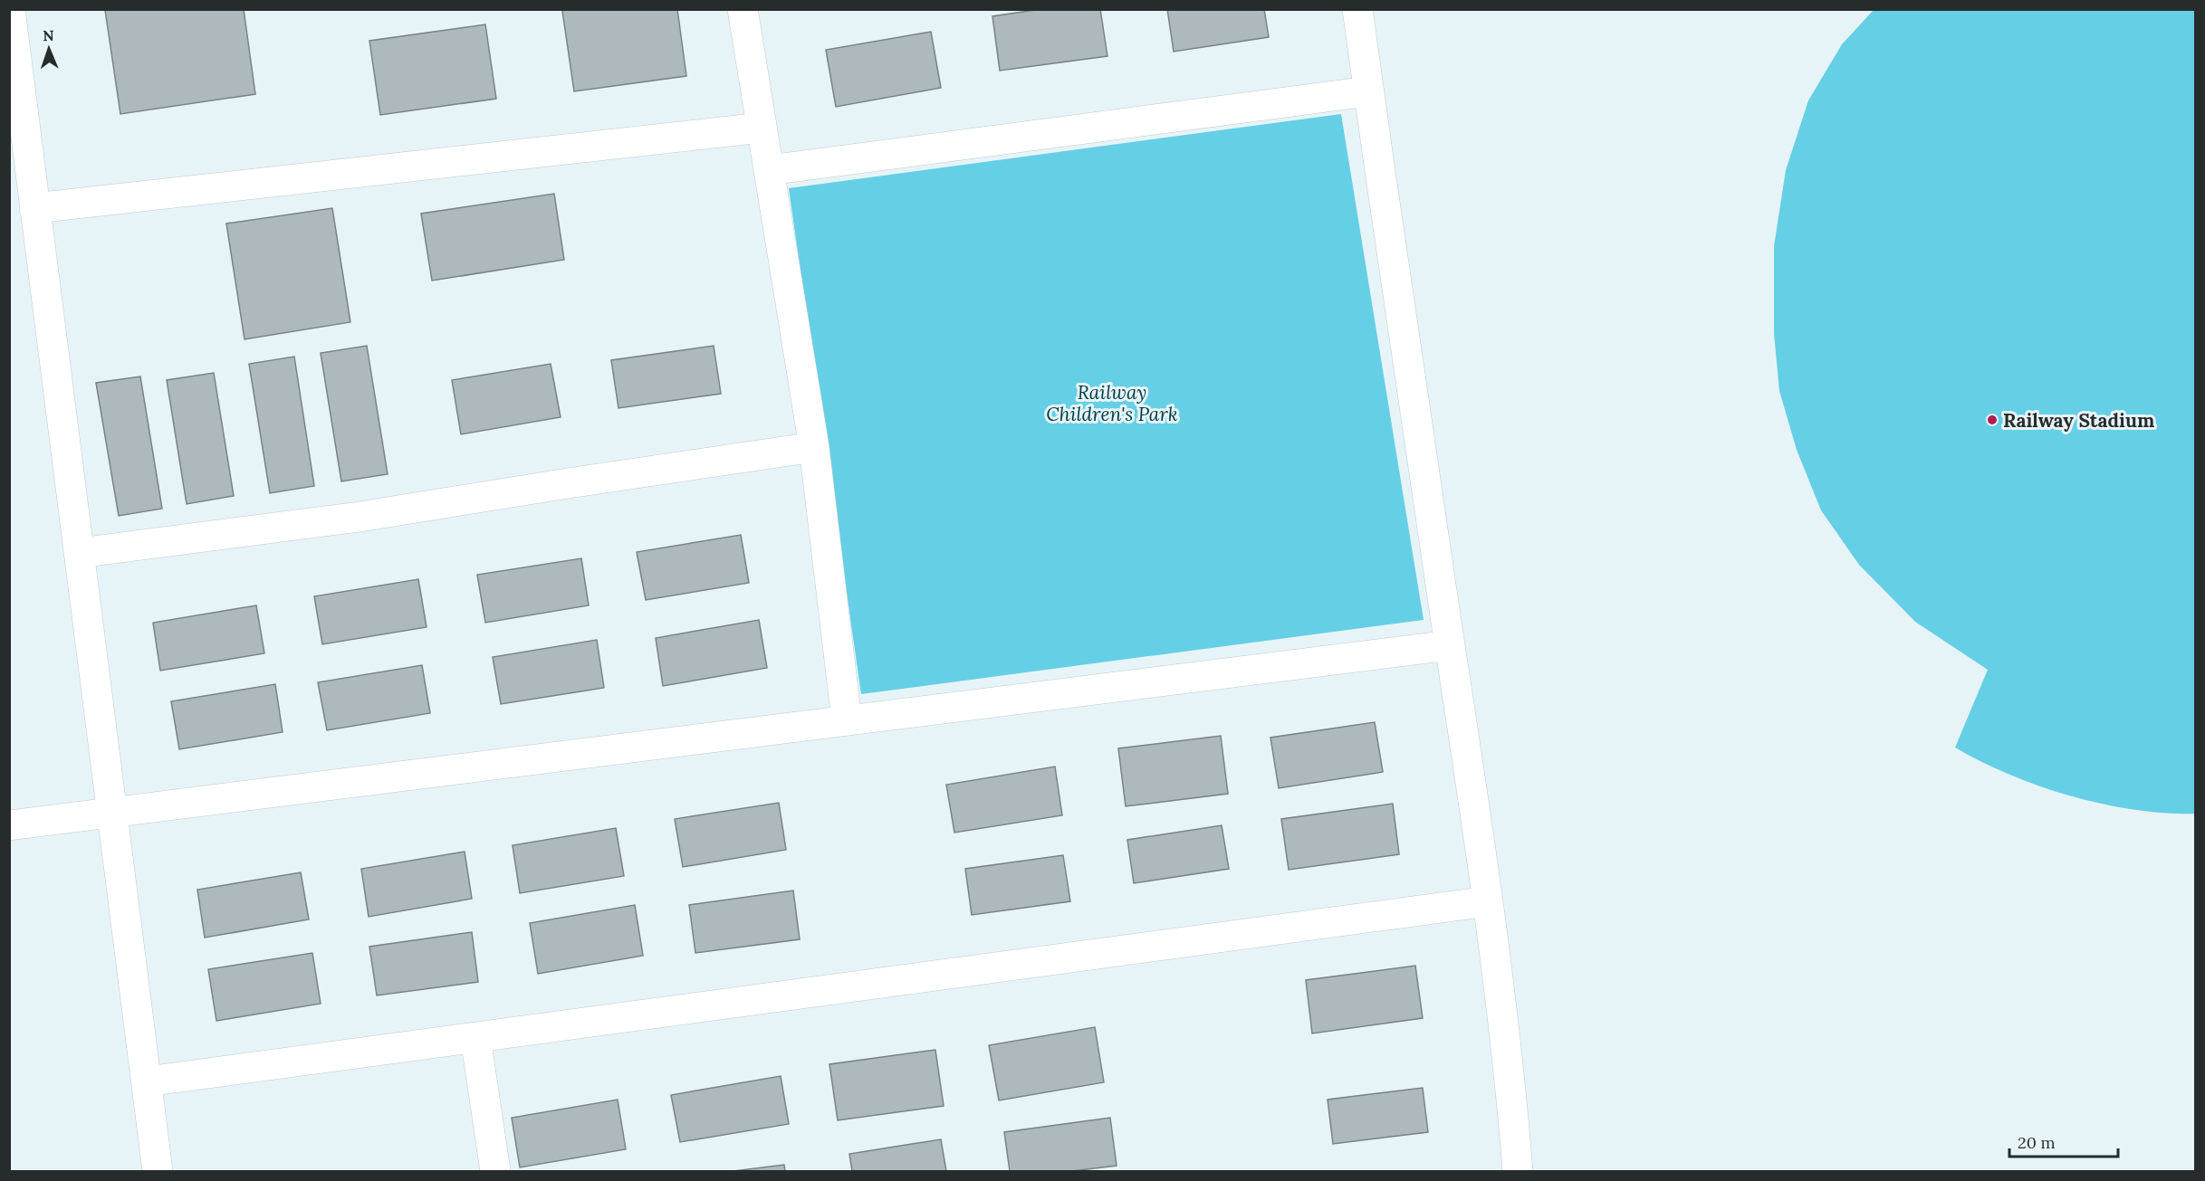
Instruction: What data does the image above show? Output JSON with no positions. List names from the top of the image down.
{
  "parks": ["Railway Children's Park"],
  "places": ["Railway Stadium"],
  "scale_bar": "20 m",
  "north": "top"
}
